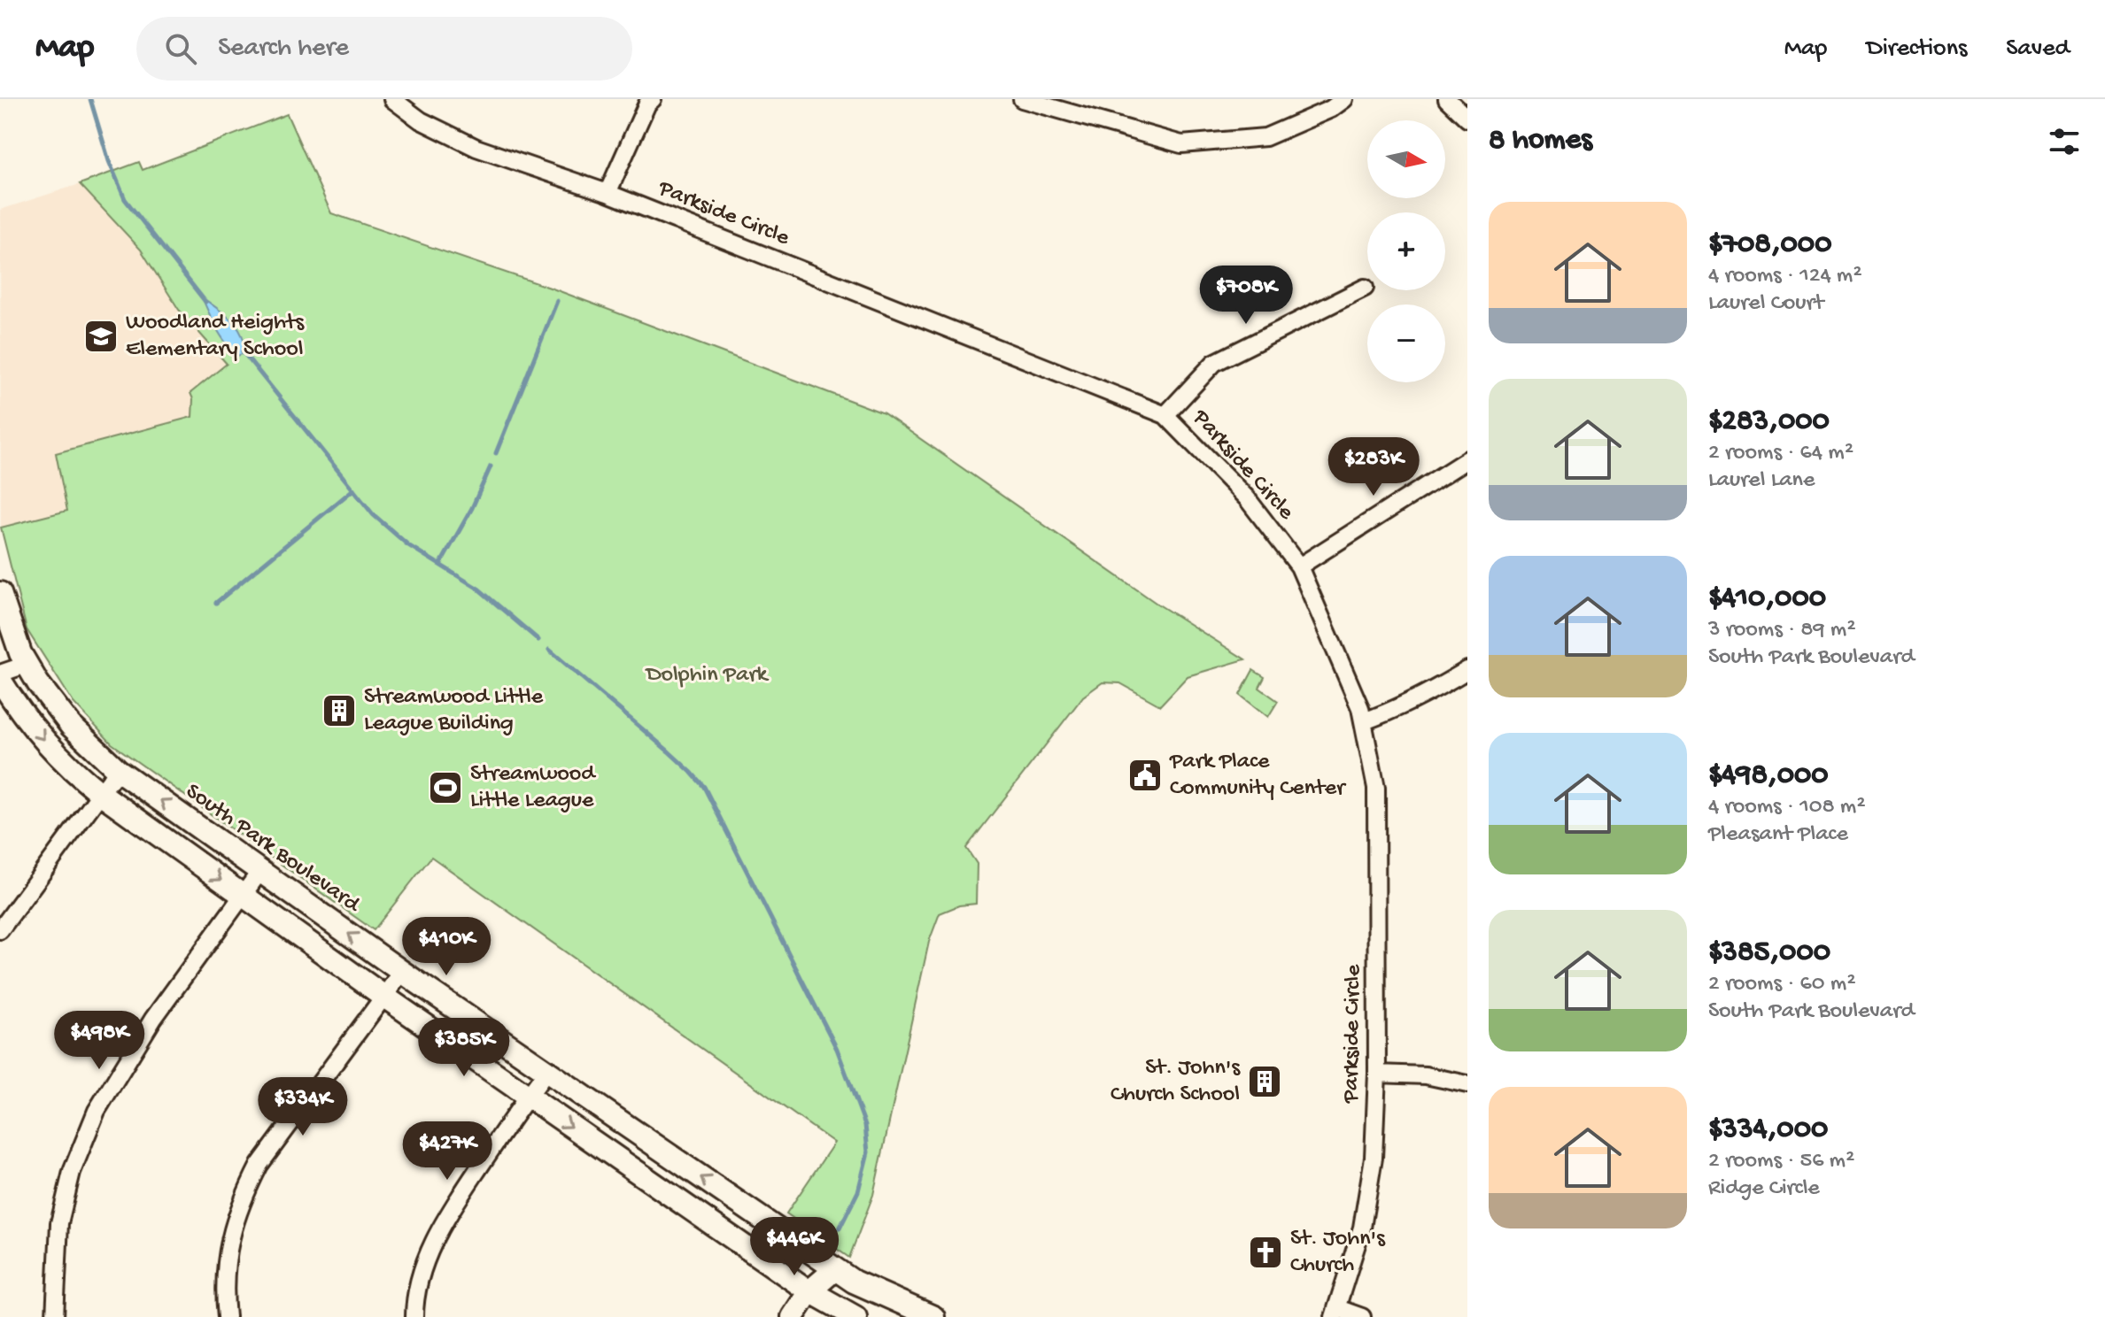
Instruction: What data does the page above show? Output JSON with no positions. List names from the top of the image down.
{
  "streets": {
    "street": ["Parkside Circle", "South Park Boulevard"]
  },
  "parks": ["Dolphin Park"],
  "places": {
    "school or university": ["Woodland Heights Elementary School"],
    "building": ["Streamwood Little League Building", "St. John's Church School"],
    "public building": ["Park Place Community Center"],
    "sports": ["Streamwood Little League"],
    "church": ["St. John's Church"]
  },
  "north": "right",
  "page": {
    "header": "Map",
    "search": "Search here",
    "nav": ["Map", "Directions", "Saved"],
    "heading": "8 homes",
    "map_buttons": ["+", "−"],
    "list": [
      {
        "name": "$708,000",
        "note": "4 rooms · 124 m² · Laurel Court"
      },
      {
        "name": "$283,000",
        "note": "2 rooms · 64 m² · Laurel Lane"
      },
      {
        "name": "$410,000",
        "note": "3 rooms · 89 m² · South Park Boulevard"
      },
      {
        "name": "$498,000",
        "note": "4 rooms · 108 m² · Pleasant Place"
      },
      {
        "name": "$385,000",
        "note": "2 rooms · 60 m² · South Park Boulevard"
      },
      {
        "name": "$334,000",
        "note": "2 rooms · 56 m² · Ridge Circle"
      }
    ],
    "price": [
      "$708K",
      "$283K",
      "$410K",
      "$498K",
      "$385K",
      "$334K",
      "$427K",
      "$446K"
    ]
  }
}
